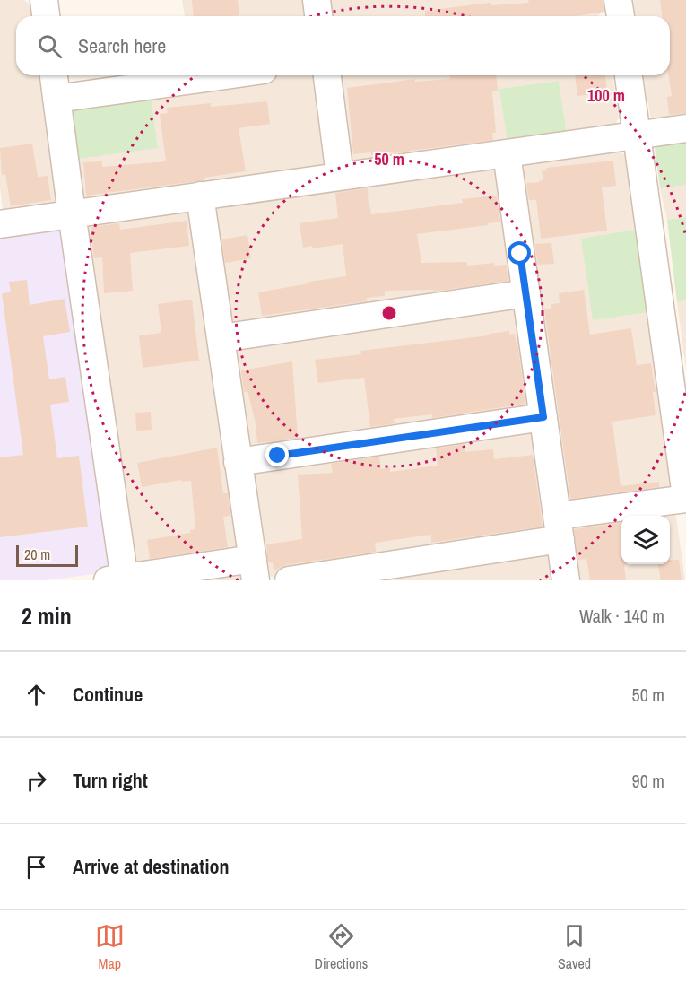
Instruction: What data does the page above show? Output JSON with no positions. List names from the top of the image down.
{
  "scale_bar": "20 m",
  "page": {
    "search": "Search here",
    "scale": "20 m",
    "heading": ["2 min", "Walk · 140 m"],
    "list": [
      ["Continue", "50 m"],
      ["Turn right", "90 m"],
      "Arrive at destination"
    ],
    "nav": ["Map", "Directions", "Saved"]
  },
  "rings": ["100 m", "50 m"]
}
